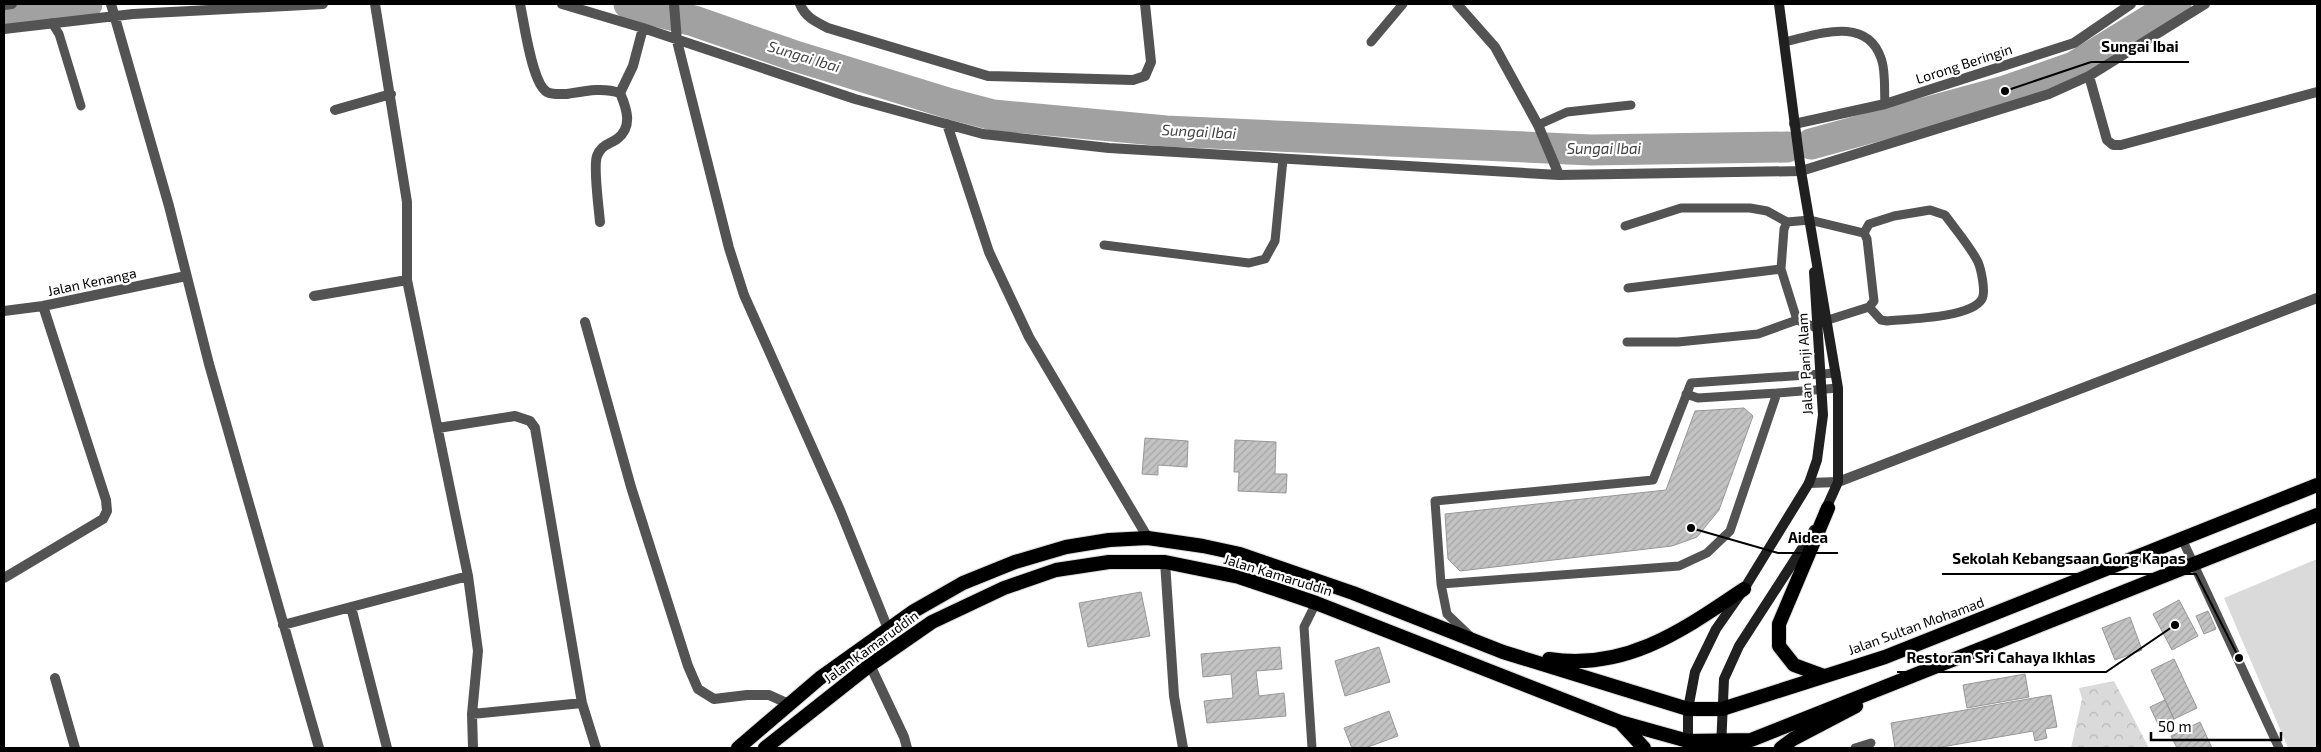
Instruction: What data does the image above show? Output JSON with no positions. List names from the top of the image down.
{
  "streets": {
    "highway": ["Jalan Kamaruddin", "Jalan Sultan Mohamad"],
    "main road": ["Jalan Panji Alam"],
    "street": ["Lorong Beringin", "Jalan Kenanga"]
  },
  "crossings": [
    ["Lorong Beringin", "Jalan Panji Alam"],
    ["Jalan Panji Alam", "Jalan Kamaruddin"],
    ["Jalan Panji Alam", "Jalan Sultan Mohamad"],
    ["Jalan Kamaruddin", "Jalan Sultan Mohamad"]
  ],
  "water": ["Sungai Ibai"],
  "places": [
    "Sungai Ibai",
    "Aidea",
    "Restoran Sri Cahaya Ikhlas",
    "Sekolah Kebangsaan Gong Kapas"
  ],
  "scale_bar": "50 m"
}
